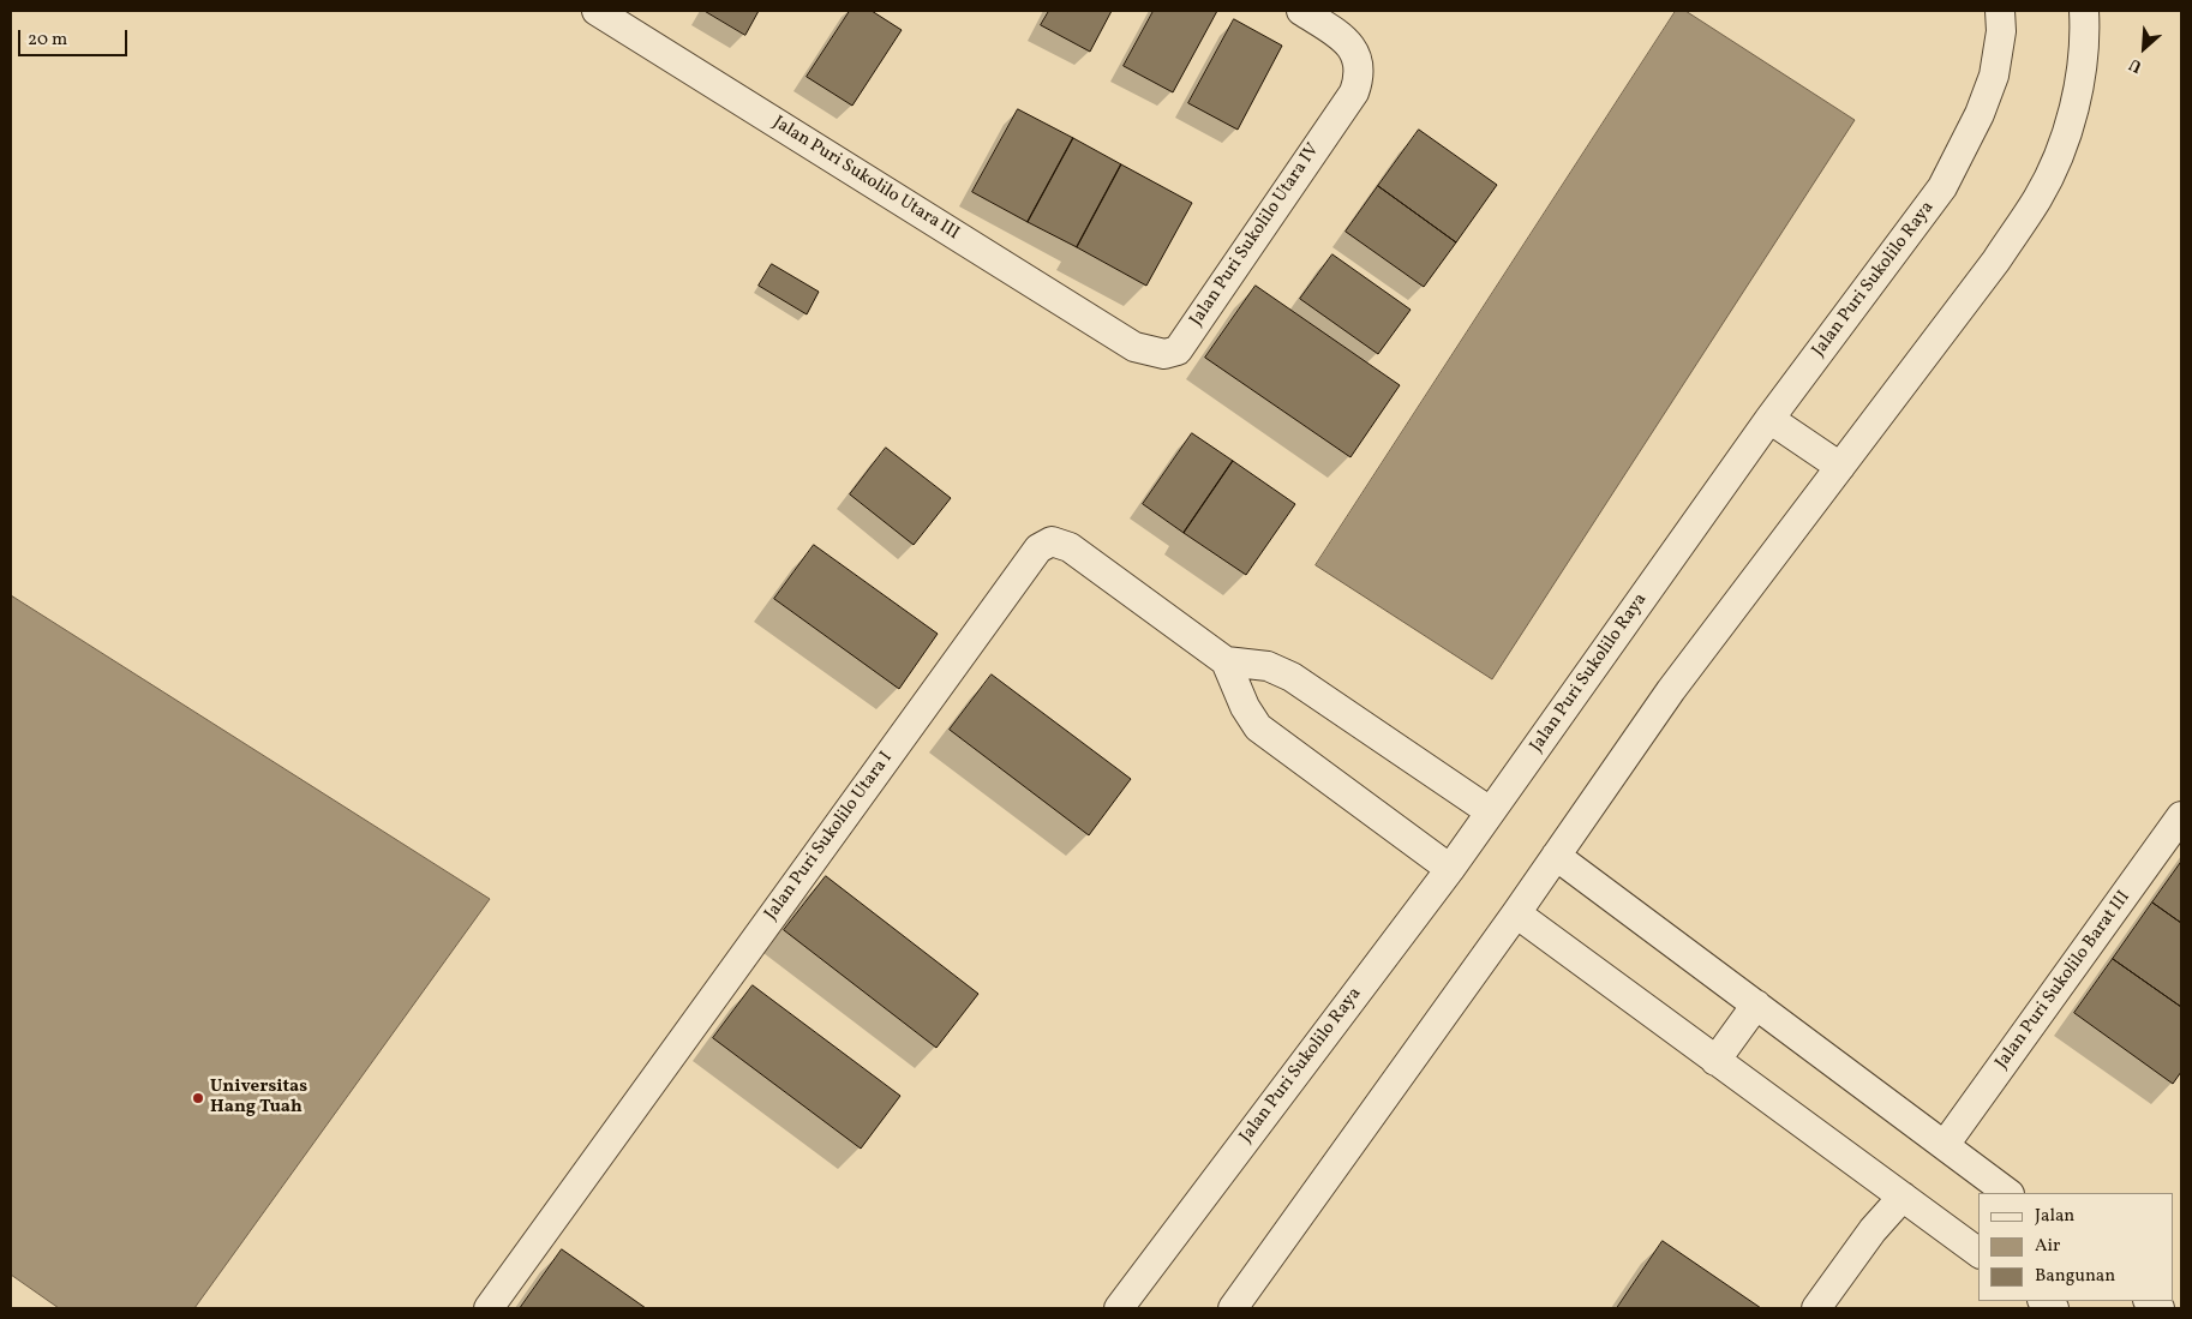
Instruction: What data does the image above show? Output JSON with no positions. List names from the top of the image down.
{
  "streets": {
    "street": [
      "Jalan Puri Sukolilo Utara III",
      "Jalan Puri Sukolilo Utara IV",
      "Jalan Puri Sukolilo Raya",
      "Jalan Puri Sukolilo Utara I",
      "Jalan Puri Sukolilo Barat III"
    ]
  },
  "crossings": [
    ["Jalan Puri Sukolilo Utara III", "Jalan Puri Sukolilo Utara IV"]
  ],
  "places": ["Universitas Hang Tuah"],
  "legend": ["Jalan", "Air", "Bangunan"],
  "scale_bar": "20 m",
  "north": "bottom left"
}
